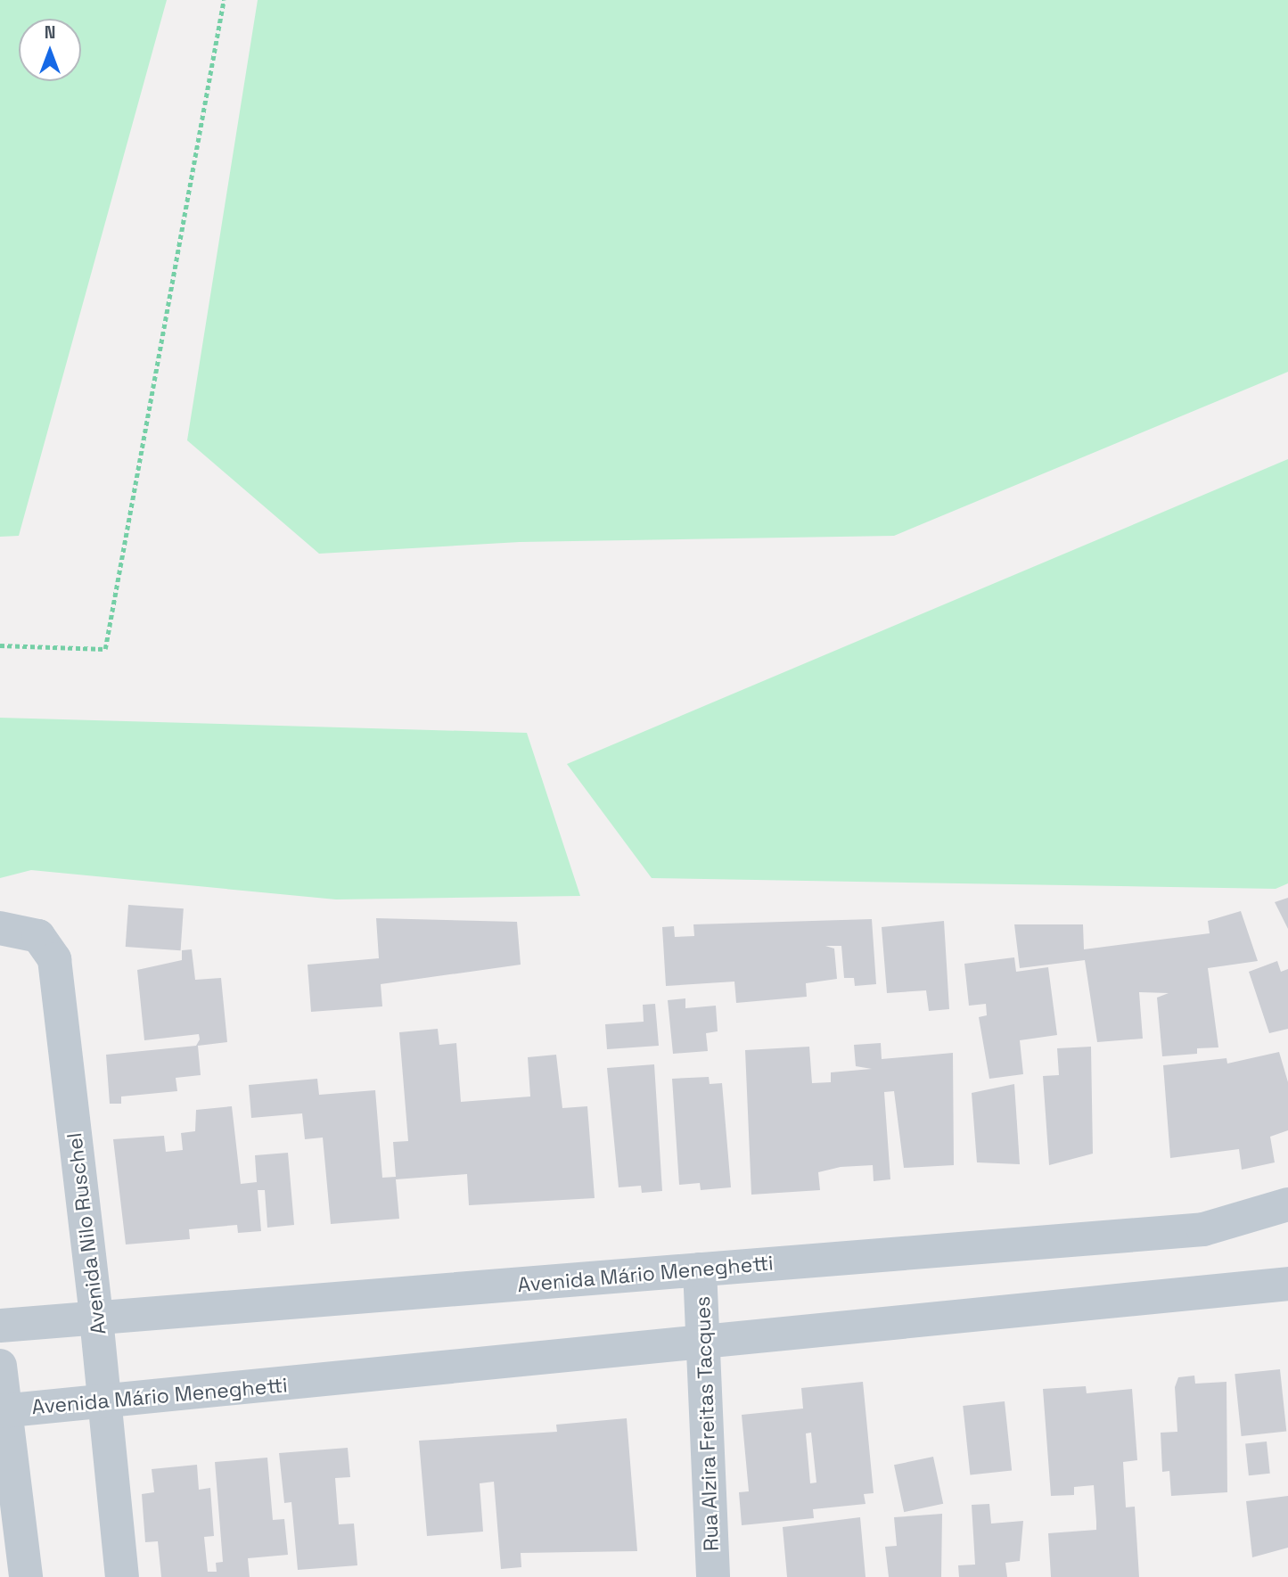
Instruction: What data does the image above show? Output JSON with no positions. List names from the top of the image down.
{
  "streets": {
    "street": ["Avenida Nilo Ruschel", "Avenida Mário Meneghetti", "Rua Alzira Freitas Tacques"]
  },
  "crossings": [
    ["Avenida Nilo Ruschel", "Avenida Mário Meneghetti"],
    ["Avenida Mário Meneghetti", "Rua Alzira Freitas Tacques"]
  ],
  "north": "top"
}
